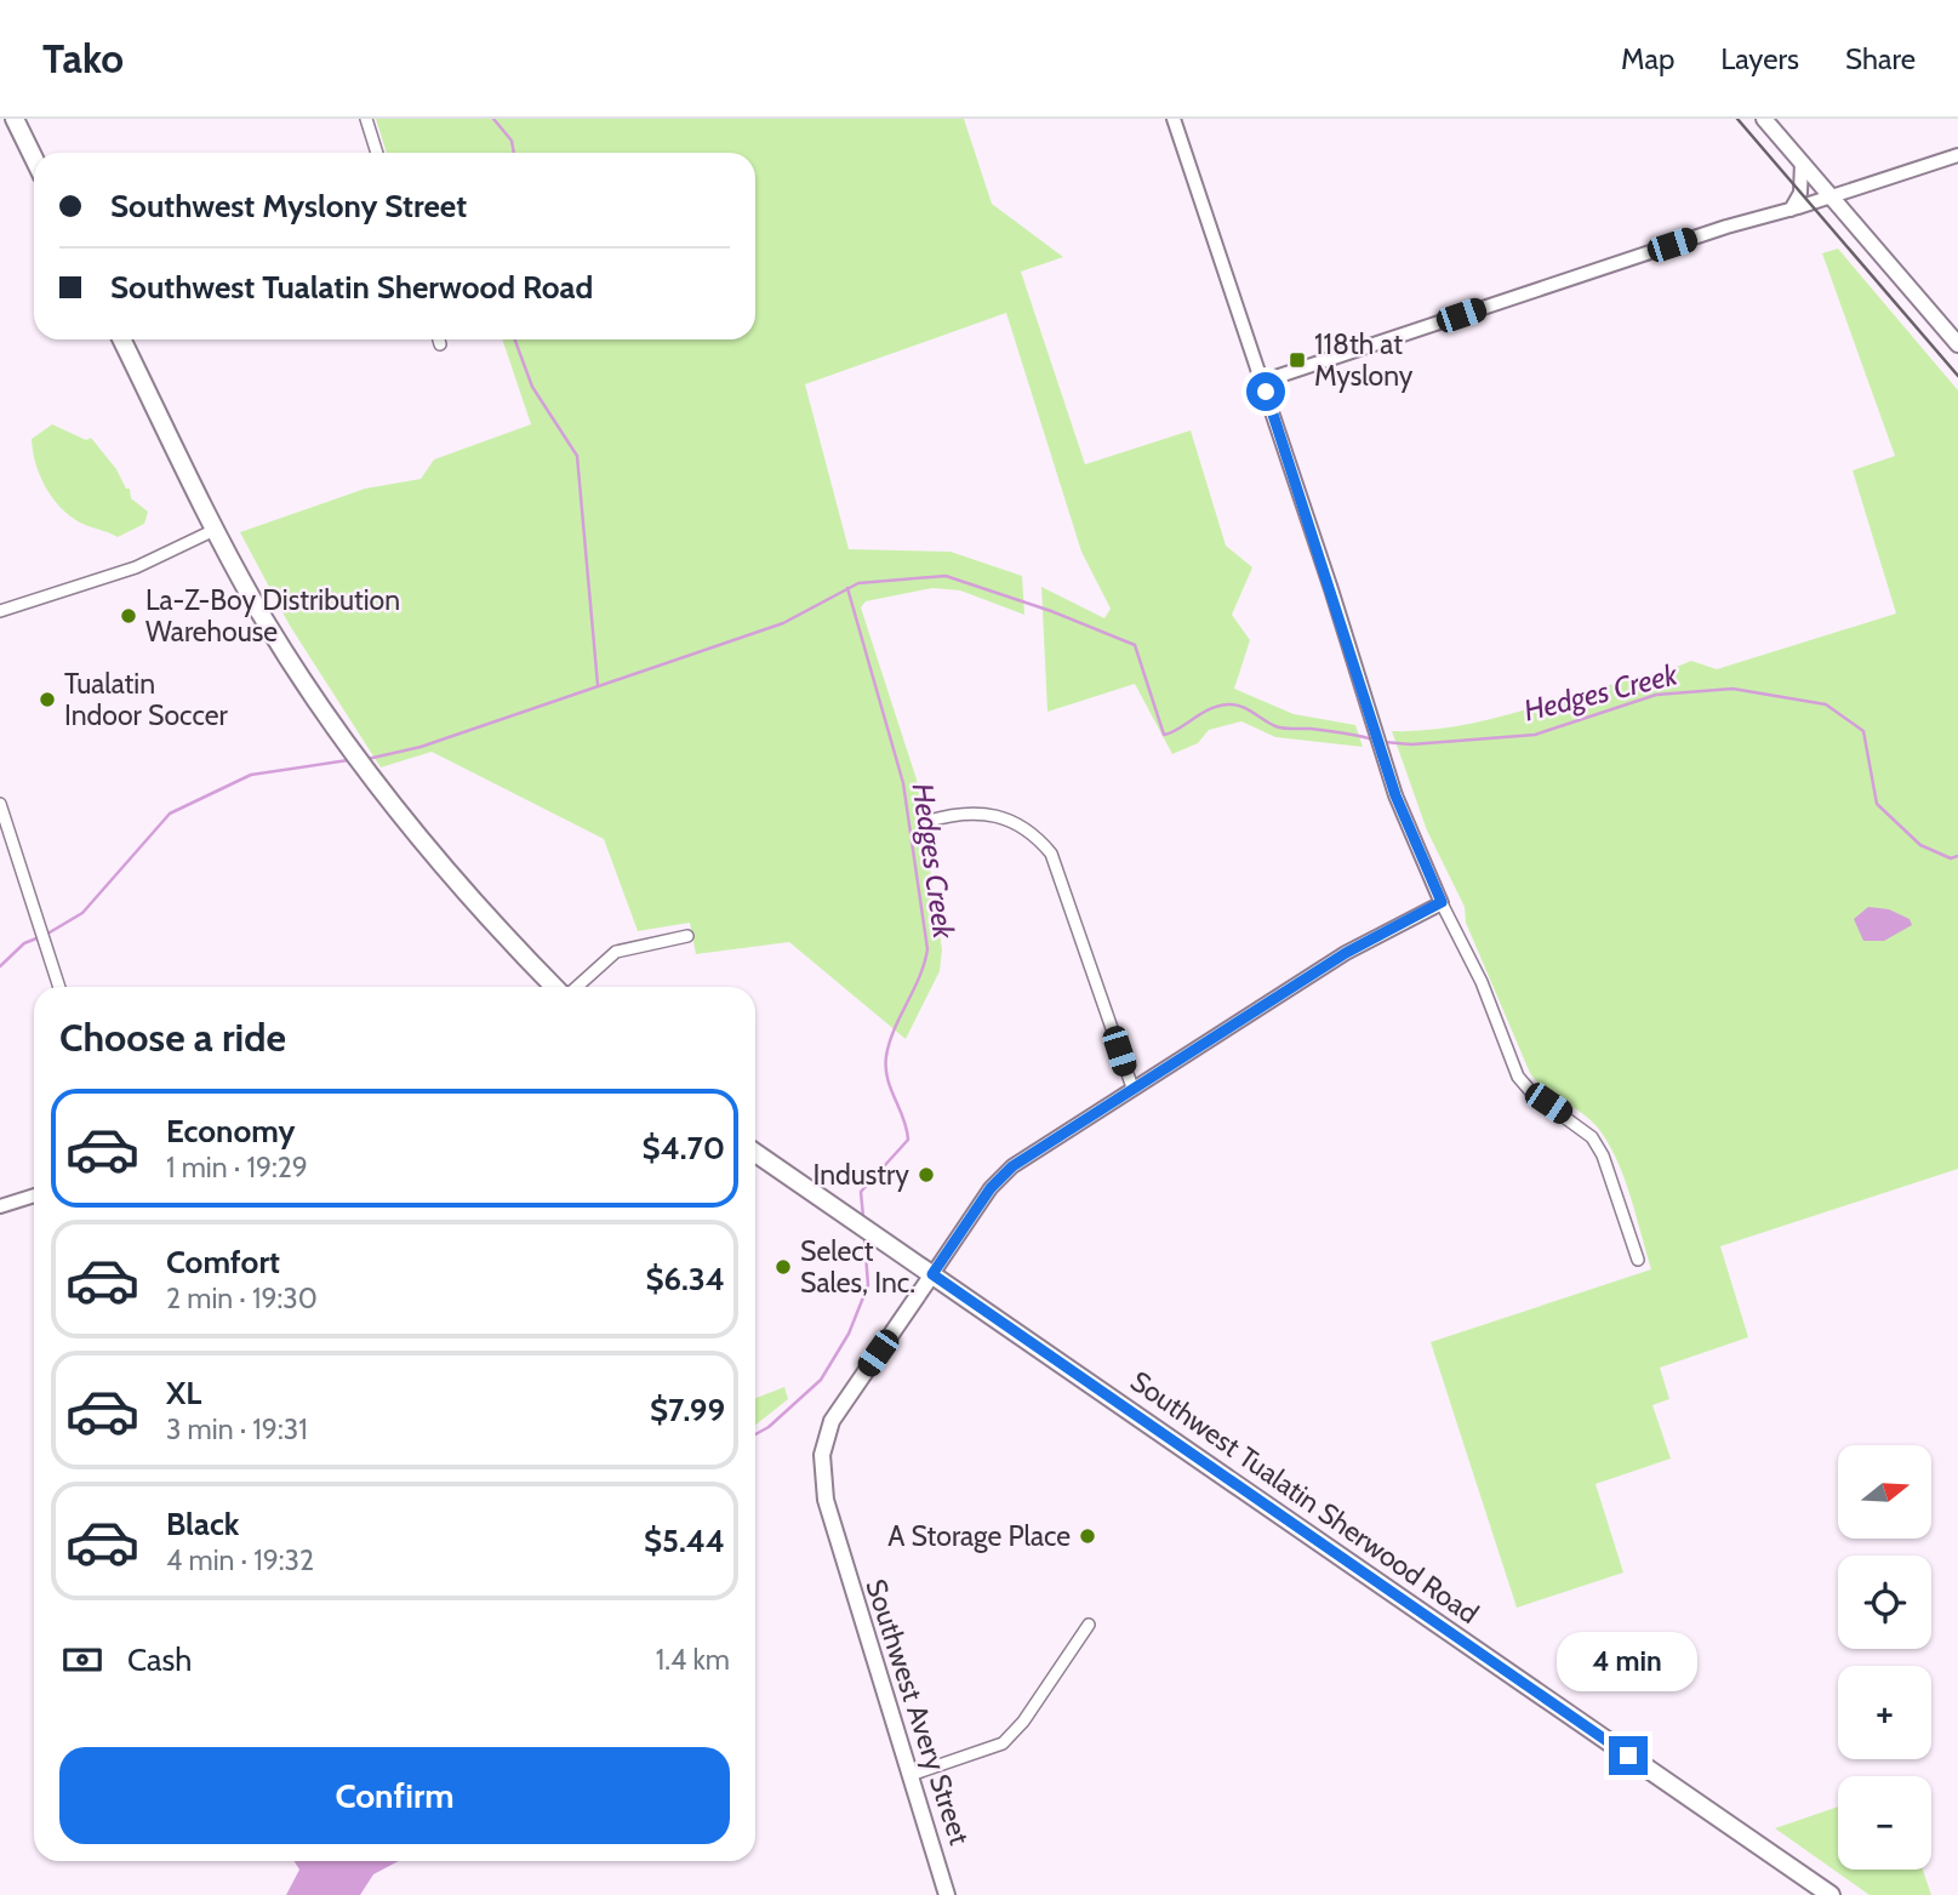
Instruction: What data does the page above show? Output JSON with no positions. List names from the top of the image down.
{
  "streets": {
    "highway": ["Southwest Tualatin Sherwood Road"],
    "main road": ["Southwest Avery Street"]
  },
  "crossings": [
    ["Southwest Tualatin Sherwood Road", "Southwest Avery Street"]
  ],
  "water": ["Hedges Creek"],
  "places": {
    "transit": ["118th at Myslony"],
    "other": [
      "La-Z-Boy Distribution Warehouse",
      "Tualatin Indoor Soccer",
      "Industry",
      "Select Sales, Inc.",
      "A Storage Place"
    ]
  },
  "north": "right",
  "page": {
    "header": "Tako",
    "nav": ["Map", "Layers", "Share"],
    "banner": ["Southwest Myslony Street", "Southwest Tualatin Sherwood Road"],
    "heading": "Choose a ride",
    "list": [
      {
        "name": "Economy",
        "note": "1 min · 19:29",
        "value": "$4.70"
      },
      {
        "name": "Comfort",
        "note": "2 min · 19:30",
        "value": "$6.34"
      },
      {
        "name": "XL",
        "note": "3 min · 19:31",
        "value": "$7.99"
      },
      {
        "name": "Black",
        "note": "4 min · 19:32",
        "value": "$5.44"
      }
    ],
    "map_buttons": ["+", "−"],
    "pay": ["Cash", "1.4 km"],
    "bubble": "4 min",
    "buttons": "Confirm"
  }
}
